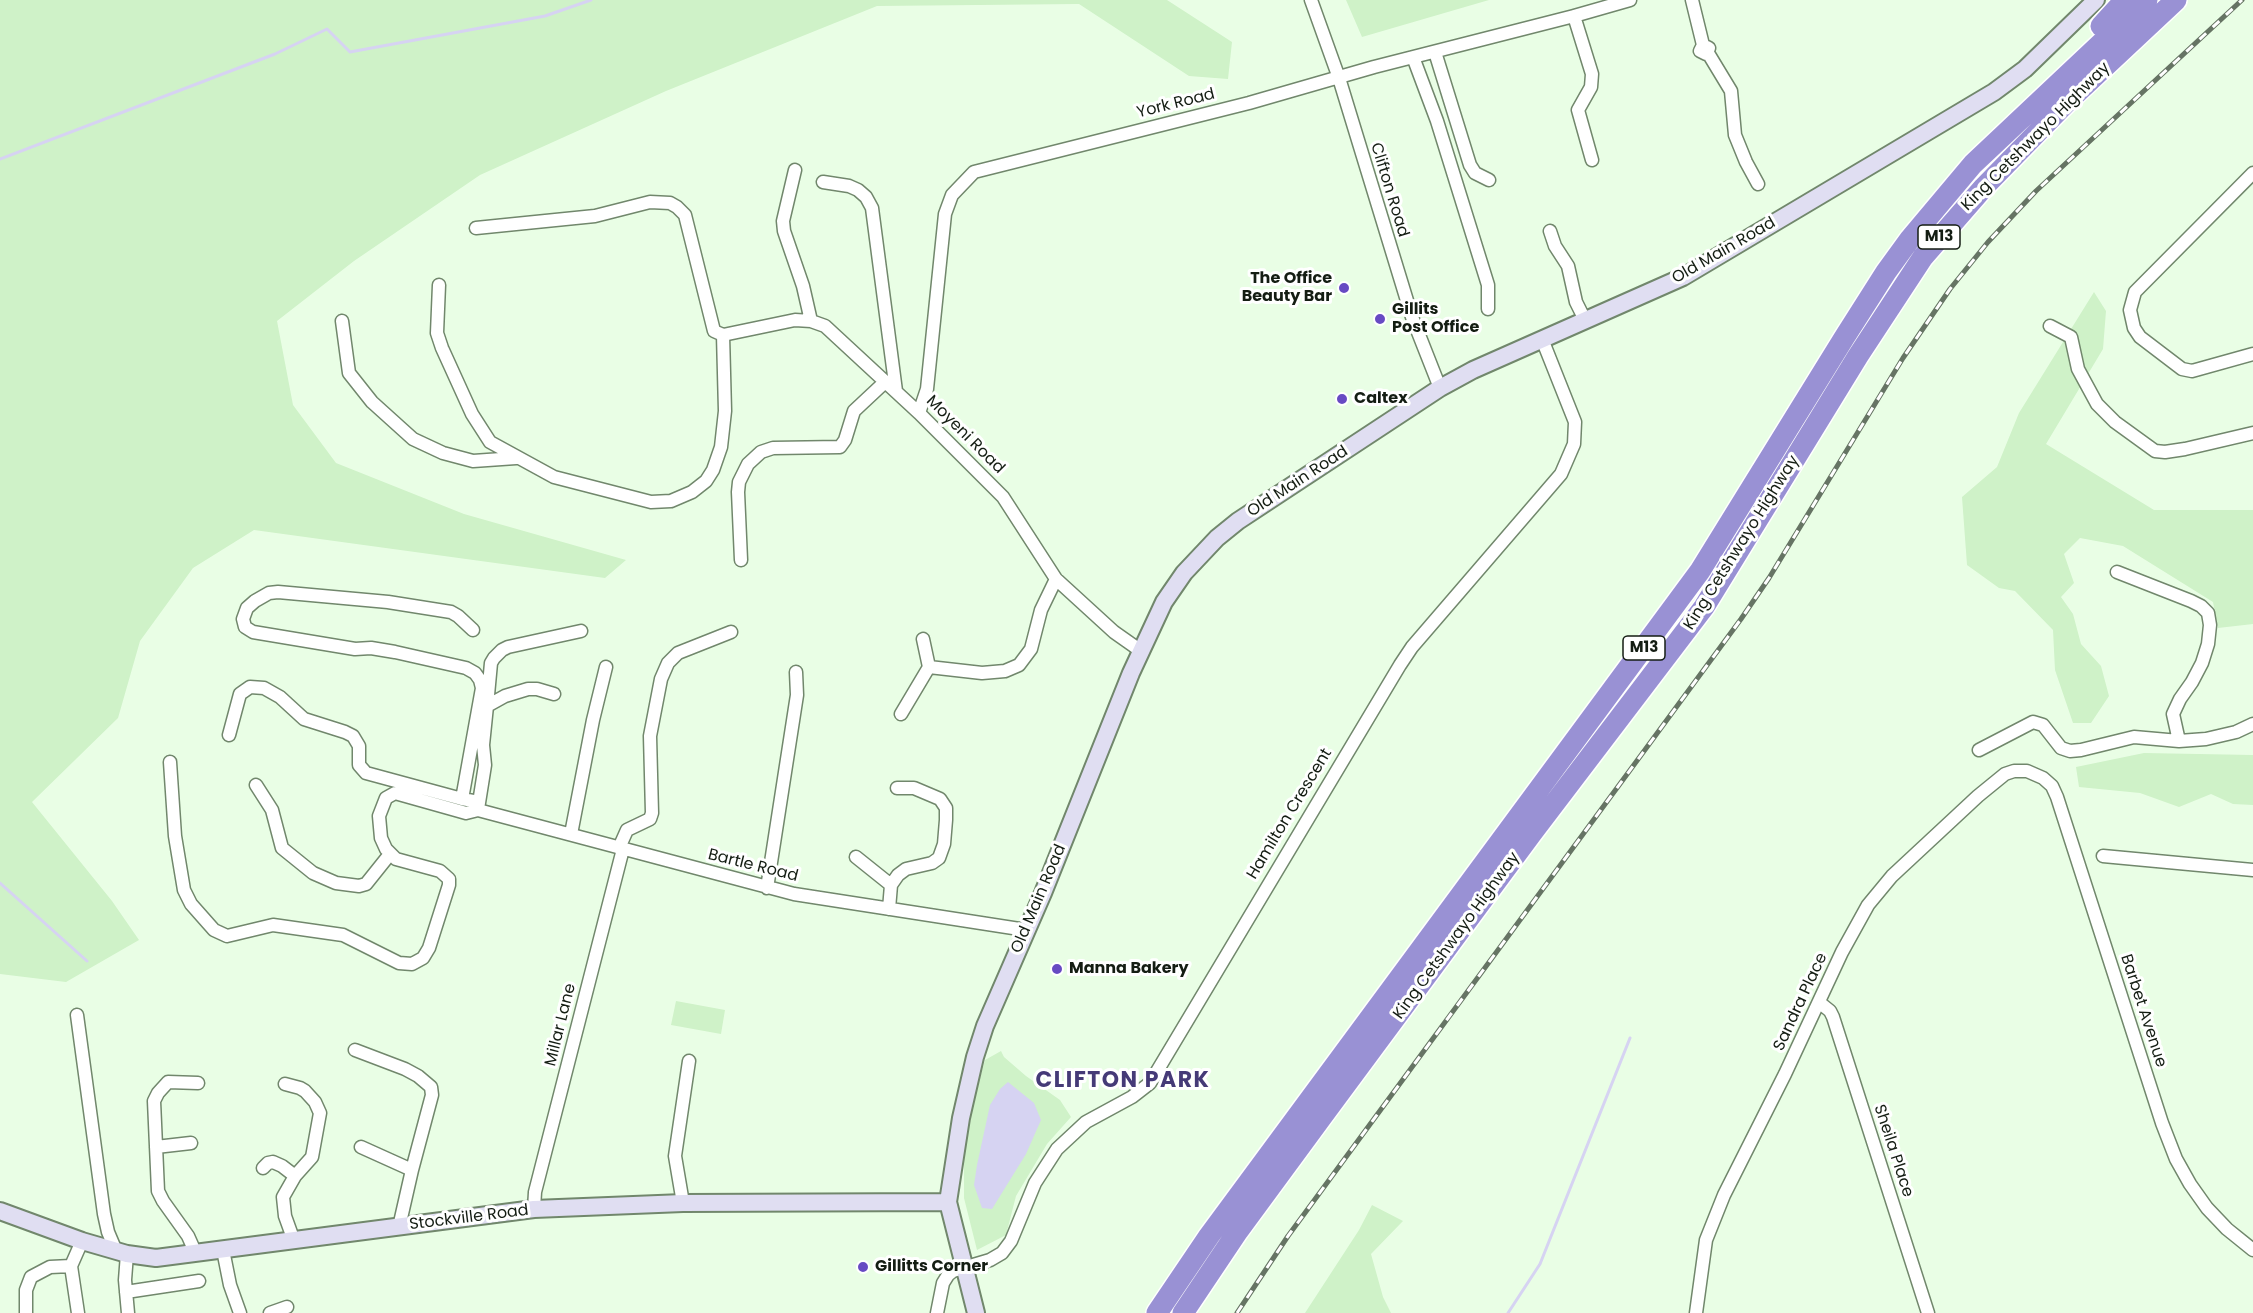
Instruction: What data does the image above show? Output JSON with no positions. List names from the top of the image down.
{
  "streets": {
    "highway": ["King Cetshwayo Highway", "M13"],
    "street": [
      "York Road",
      "Clifton Road",
      "Old Main Road",
      "Moyeni Road",
      "Hamilton Crescent",
      "Bartle Road",
      "Sandra Place",
      "Barbet Avenue",
      "Millar Lane",
      "Sheila Place",
      "Stockville Road"
    ]
  },
  "crossings": [
    ["York Road", "Clifton Road"],
    ["York Road", "Moyeni Road"],
    ["Clifton Road", "Old Main Road"],
    ["Old Main Road", "Moyeni Road"],
    ["Old Main Road", "Hamilton Crescent"],
    ["Old Main Road", "Bartle Road"],
    ["Old Main Road", "Stockville Road"],
    ["Bartle Road", "Millar Lane"],
    ["Sandra Place", "Barbet Avenue"],
    ["Sandra Place", "Sheila Place"],
    ["Millar Lane", "Stockville Road"]
  ],
  "districts": ["CLIFTON PARK"],
  "places": [
    "The Office Beauty Bar",
    "Gillits Post Office",
    "Caltex",
    "Manna Bakery",
    "Gillitts Corner"
  ]
}
